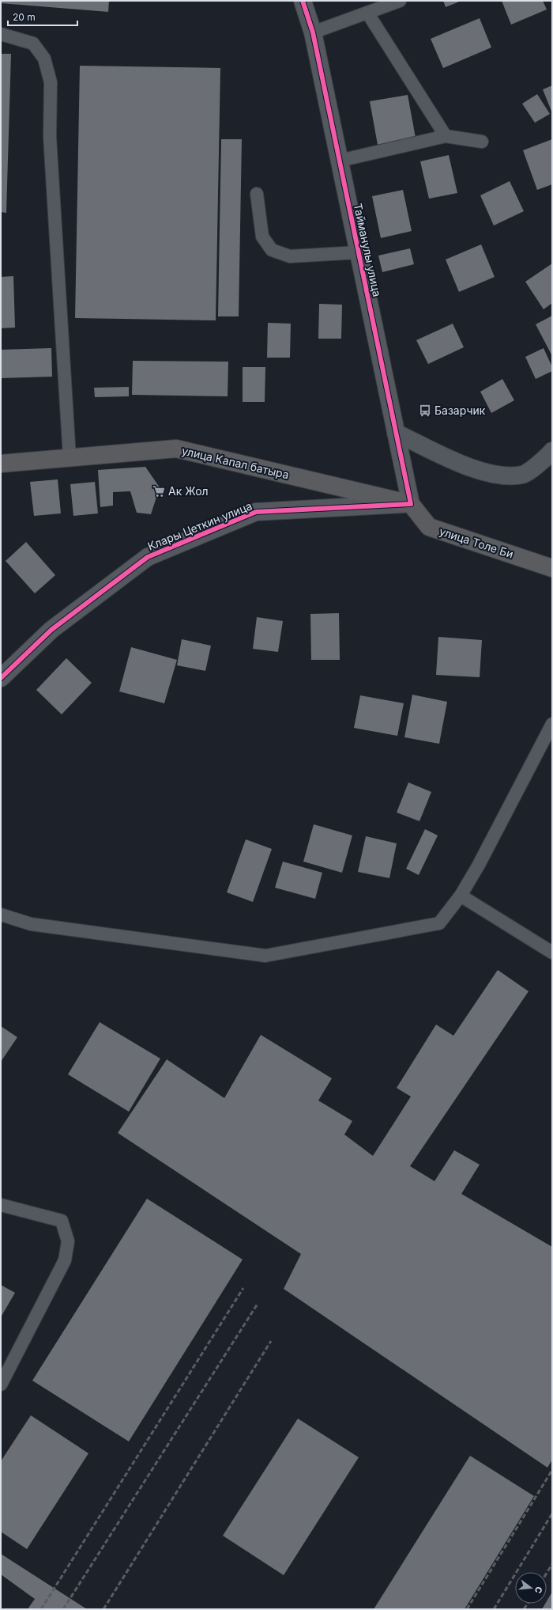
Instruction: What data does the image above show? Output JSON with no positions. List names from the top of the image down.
{
  "streets": {
    "main road": ["улица Капал батыра", "улица Толе Би"],
    "street": ["Тайманулы улица", "Клары Цеткин улица"]
  },
  "crossings": [
    ["Тайманулы улица", "улица Капал батыра"],
    ["Тайманулы улица", "Клары Цеткин улица"],
    ["Тайманулы улица", "улица Толе Би"],
    ["улица Капал батыра", "Клары Цеткин улица"],
    ["улица Капал батыра", "улица Толе Би"],
    ["Клары Цеткин улица", "улица Толе Би"]
  ],
  "places": {
    "bus stop": ["Базарчик"],
    "supermarket": ["Ак Жол"]
  },
  "scale_bar": "20 m",
  "north": "right"
}
